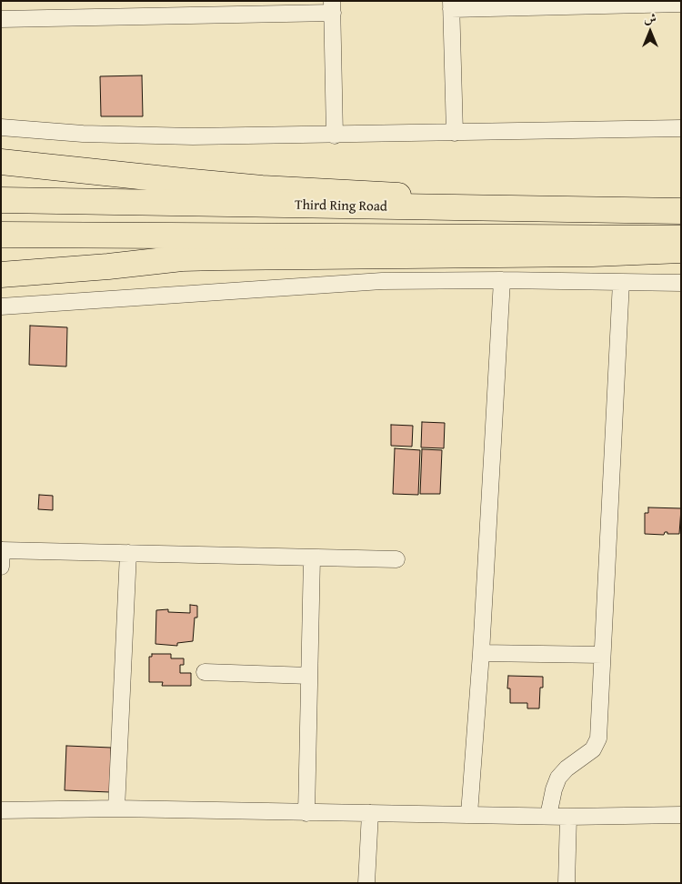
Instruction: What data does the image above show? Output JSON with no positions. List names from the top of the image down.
{
  "streets": {
    "main road": ["Third Ring Road"]
  },
  "north": "top"
}
